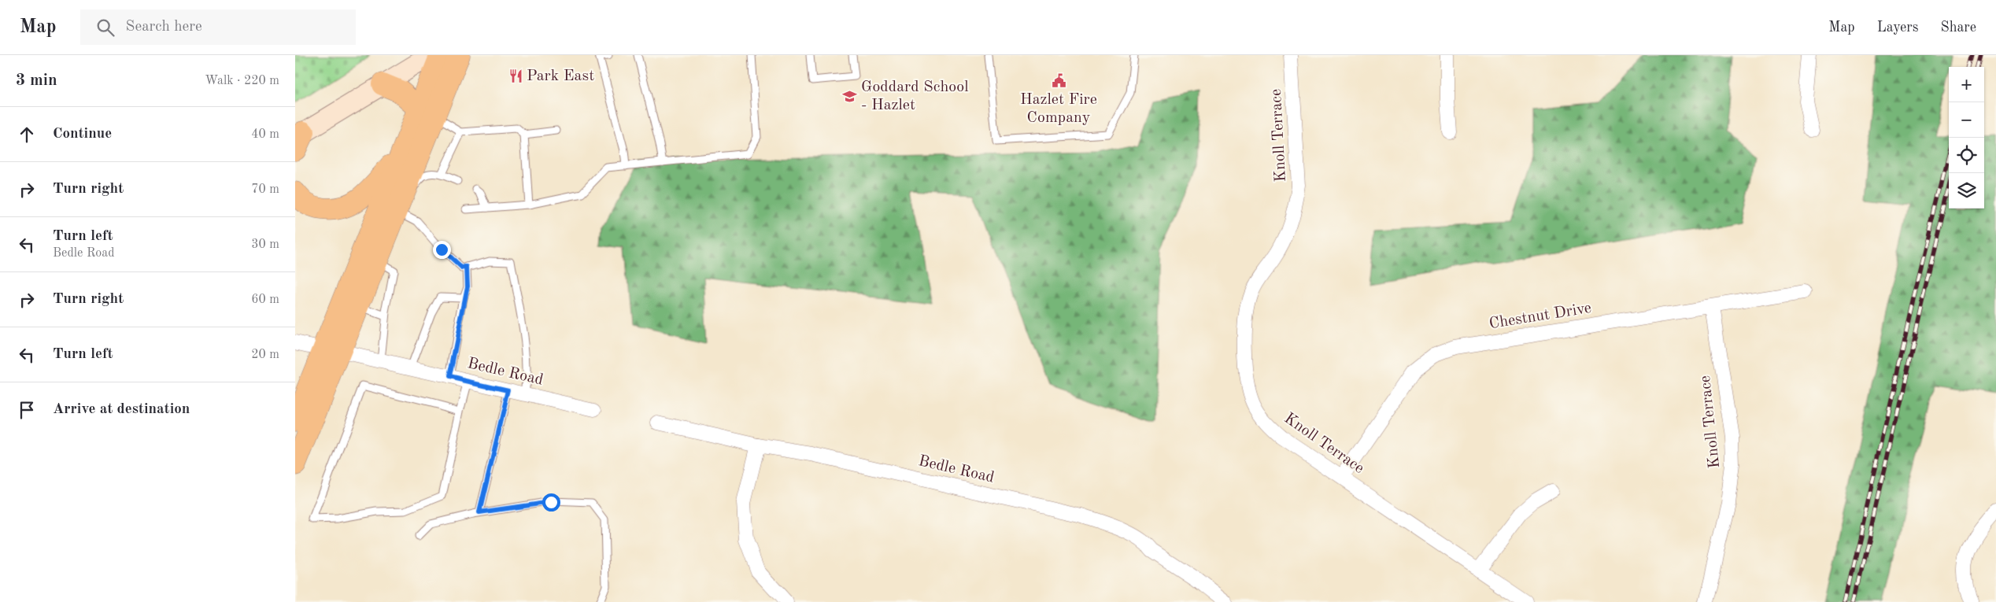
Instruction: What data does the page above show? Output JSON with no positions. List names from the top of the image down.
{
  "streets": {
    "street": ["Knoll Terrace", "Chestnut Drive", "Bedle Road"]
  },
  "crossings": [
    ["Knoll Terrace", "Chestnut Drive"]
  ],
  "places": {
    "restaurant": ["Park East"],
    "public building": ["Hazlet Fire Company"],
    "school or university": ["Goddard School - Hazlet"]
  },
  "page": {
    "header": "Map",
    "search": "Search here",
    "nav": ["Map", "Layers", "Share"],
    "heading": ["3 min", "Walk · 220 m"],
    "map_buttons": ["+", "−"],
    "list": [
      ["Continue", "40 m"],
      ["Turn right", "70 m"],
      ["Turn left", "Bedle Road", "30 m"],
      ["Turn right", "60 m"],
      ["Turn left", "20 m"],
      "Arrive at destination"
    ]
  }
}
